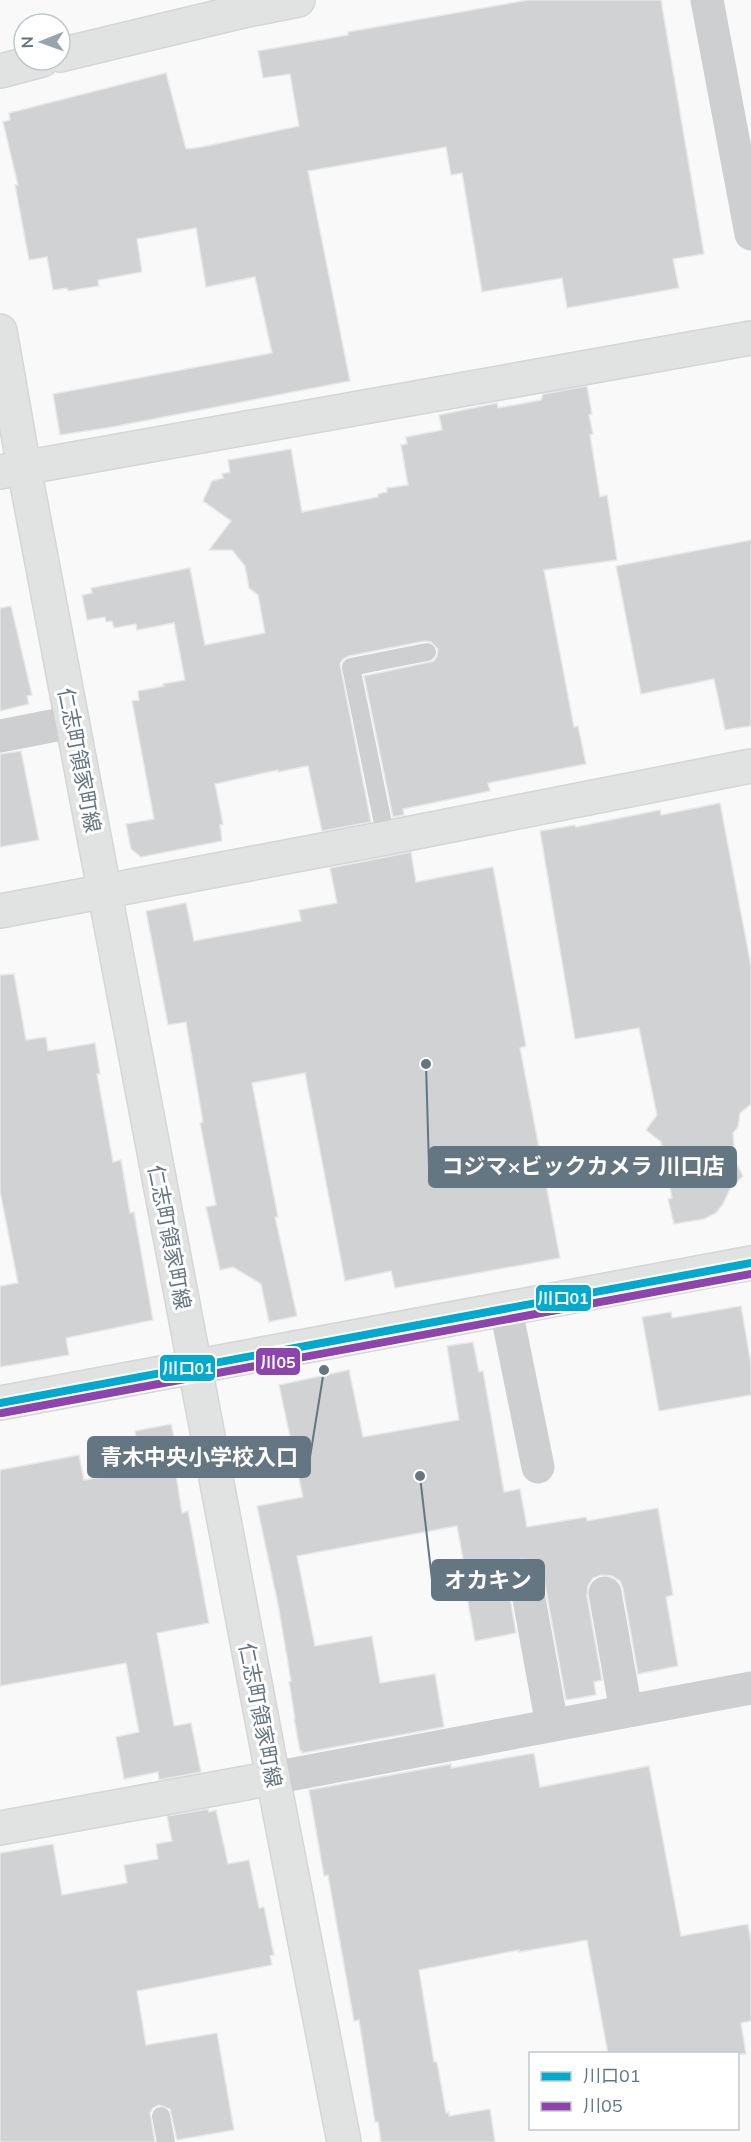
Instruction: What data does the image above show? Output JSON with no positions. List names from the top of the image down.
{
  "streets": {
    "street": ["仁志町領家町線"]
  },
  "places": ["コジマ×ビックカメラ 川口店", "青木中央小学校入口", "オカキン"],
  "lines": ["transit line 川口01", "transit line 川05"],
  "legend": ["川口01", "川05"],
  "north": "left"
}
